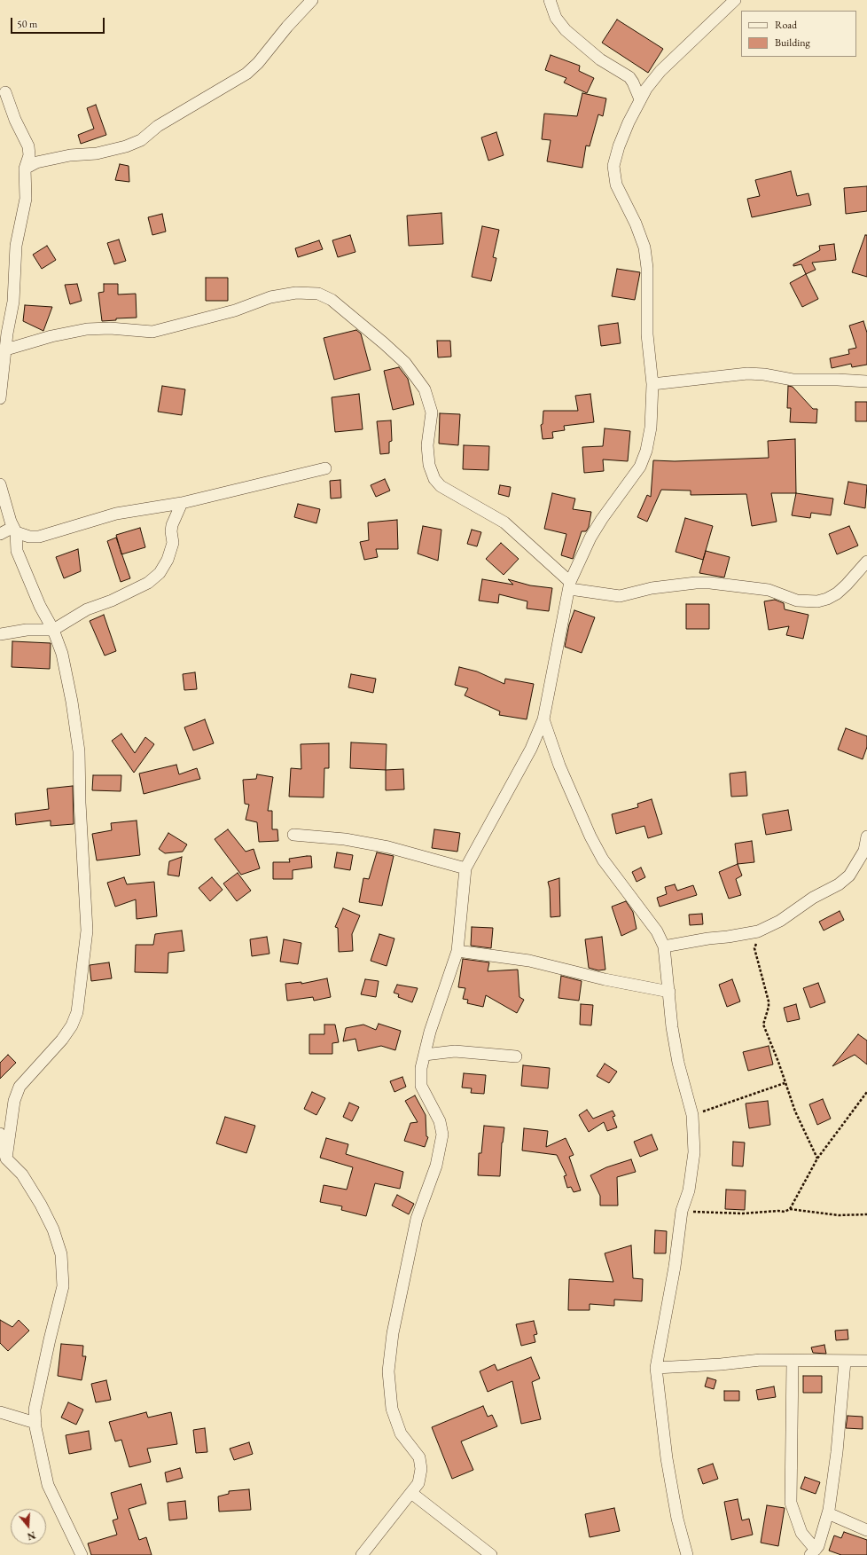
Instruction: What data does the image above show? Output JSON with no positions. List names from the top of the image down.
{
  "legend": ["Road", "Building"],
  "scale_bar": "50 m",
  "north": "bottom"
}
